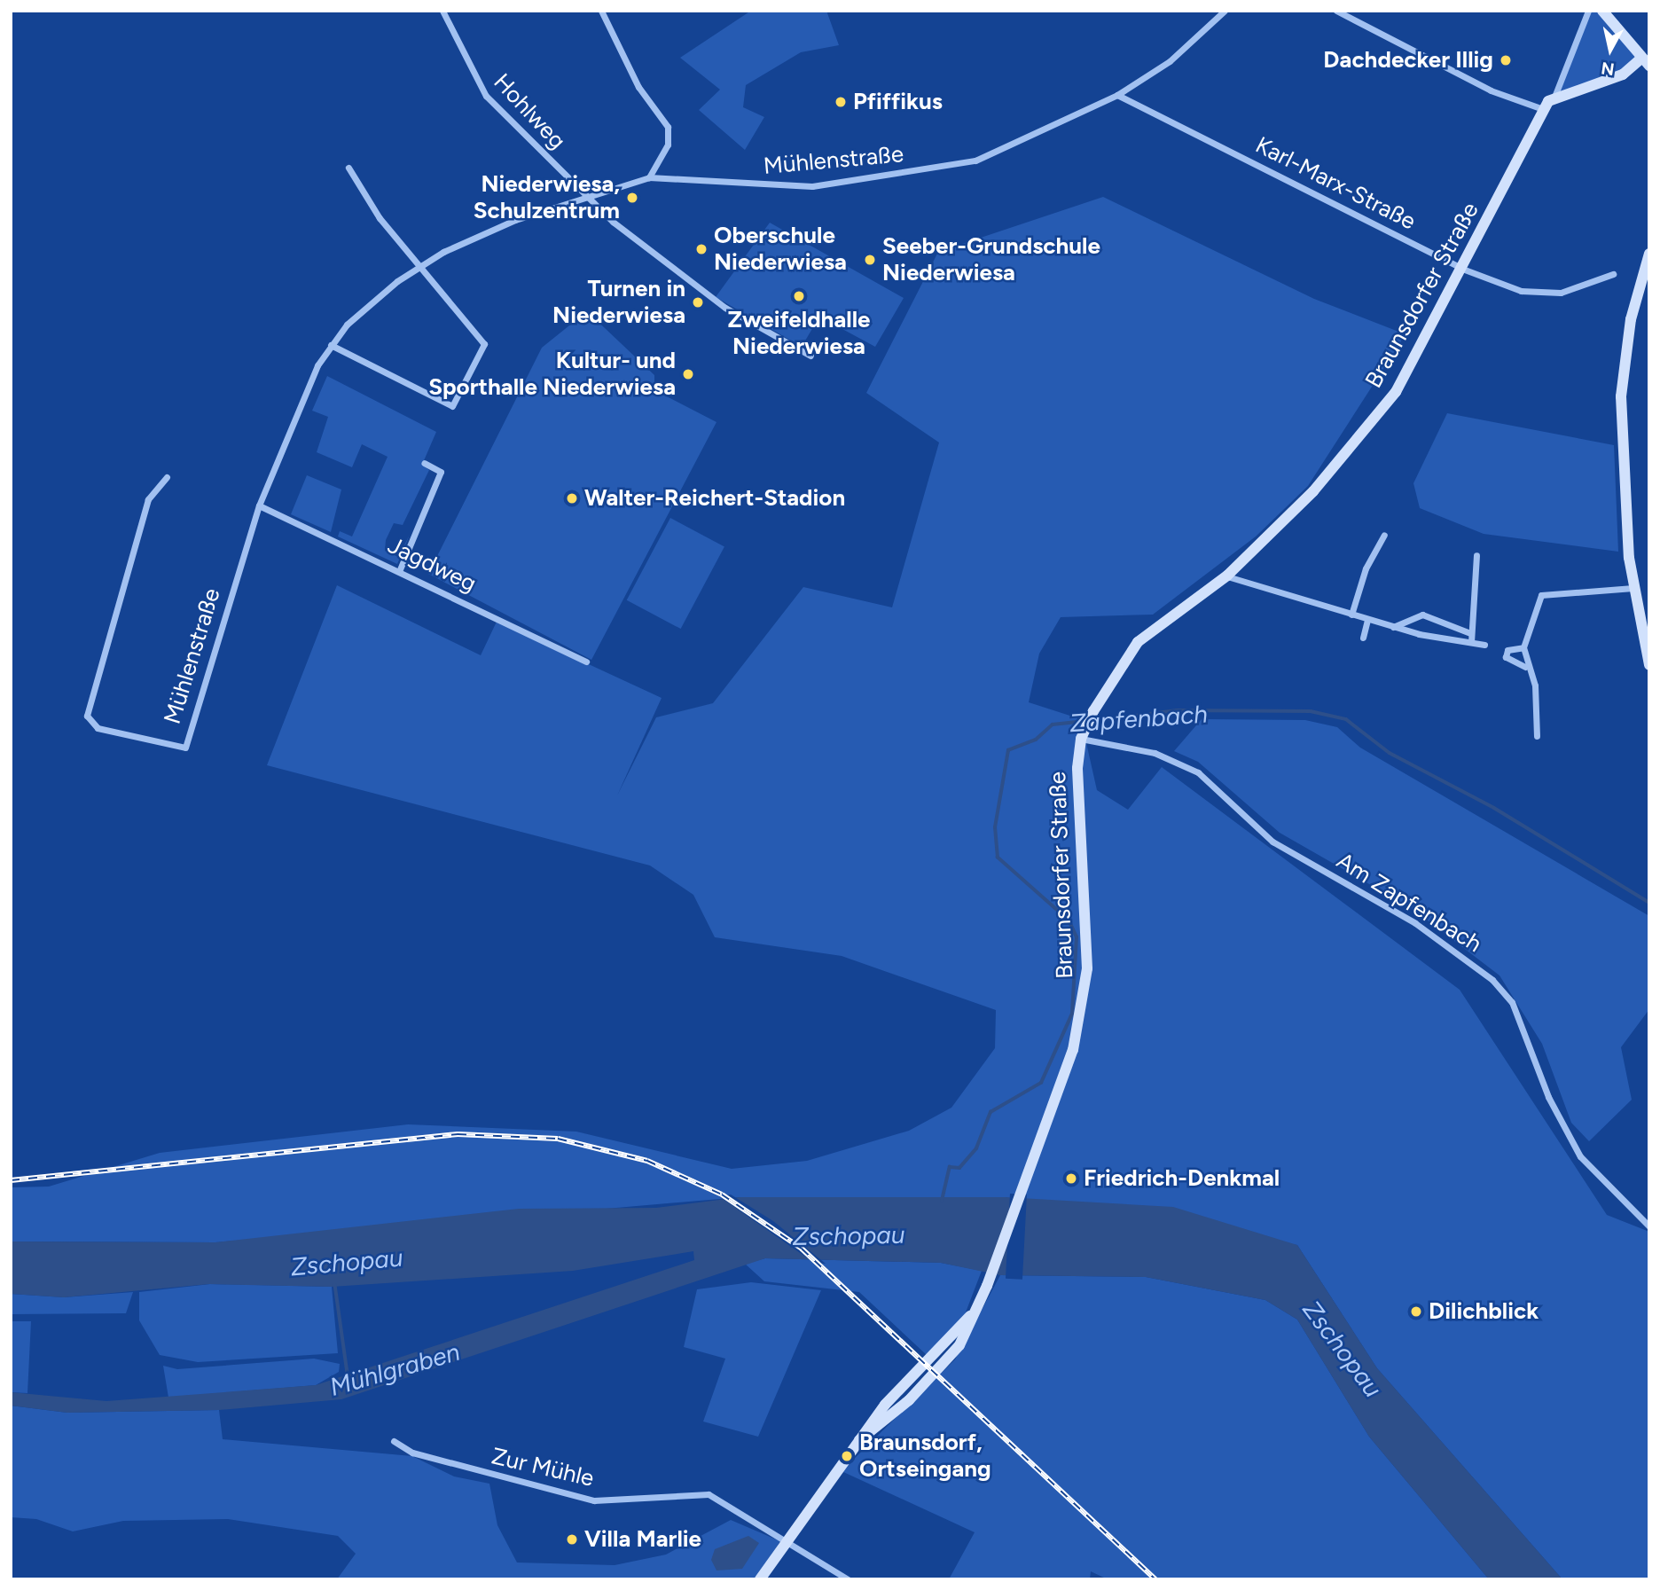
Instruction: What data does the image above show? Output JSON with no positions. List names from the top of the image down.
{
  "streets": {
    "street": [
      "Hohlweg",
      "Mühlenstraße",
      "Karl-Marx-Straße",
      "Braunsdorfer Straße",
      "Jagdweg",
      "Am Zapfenbach",
      "Zur Mühle"
    ]
  },
  "crossings": [
    ["Hohlweg", "Mühlenstraße"],
    ["Mühlenstraße", "Karl-Marx-Straße"],
    ["Mühlenstraße", "Jagdweg"],
    ["Karl-Marx-Straße", "Braunsdorfer Straße"],
    ["Braunsdorfer Straße", "Am Zapfenbach"],
    ["Braunsdorfer Straße", "Zur Mühle"]
  ],
  "water": ["Zapfenbach", "Zschopau", "Mühlgraben"],
  "places": [
    "Dachdecker Illig",
    "Pfiffikus",
    "Niederwiesa, Schulzentrum",
    "Oberschule Niederwiesa",
    "Seeber-Grundschule Niederwiesa",
    "Zweifeldhalle Niederwiesa",
    "Turnen in Niederwiesa",
    "Kultur- und Sporthalle Niederwiesa",
    "Walter-Reichert-Stadion",
    "Friedrich-Denkmal",
    "Dilichblick",
    "Braunsdorf, Ortseingang",
    "Villa Marlie"
  ],
  "north": "bottom"
}
